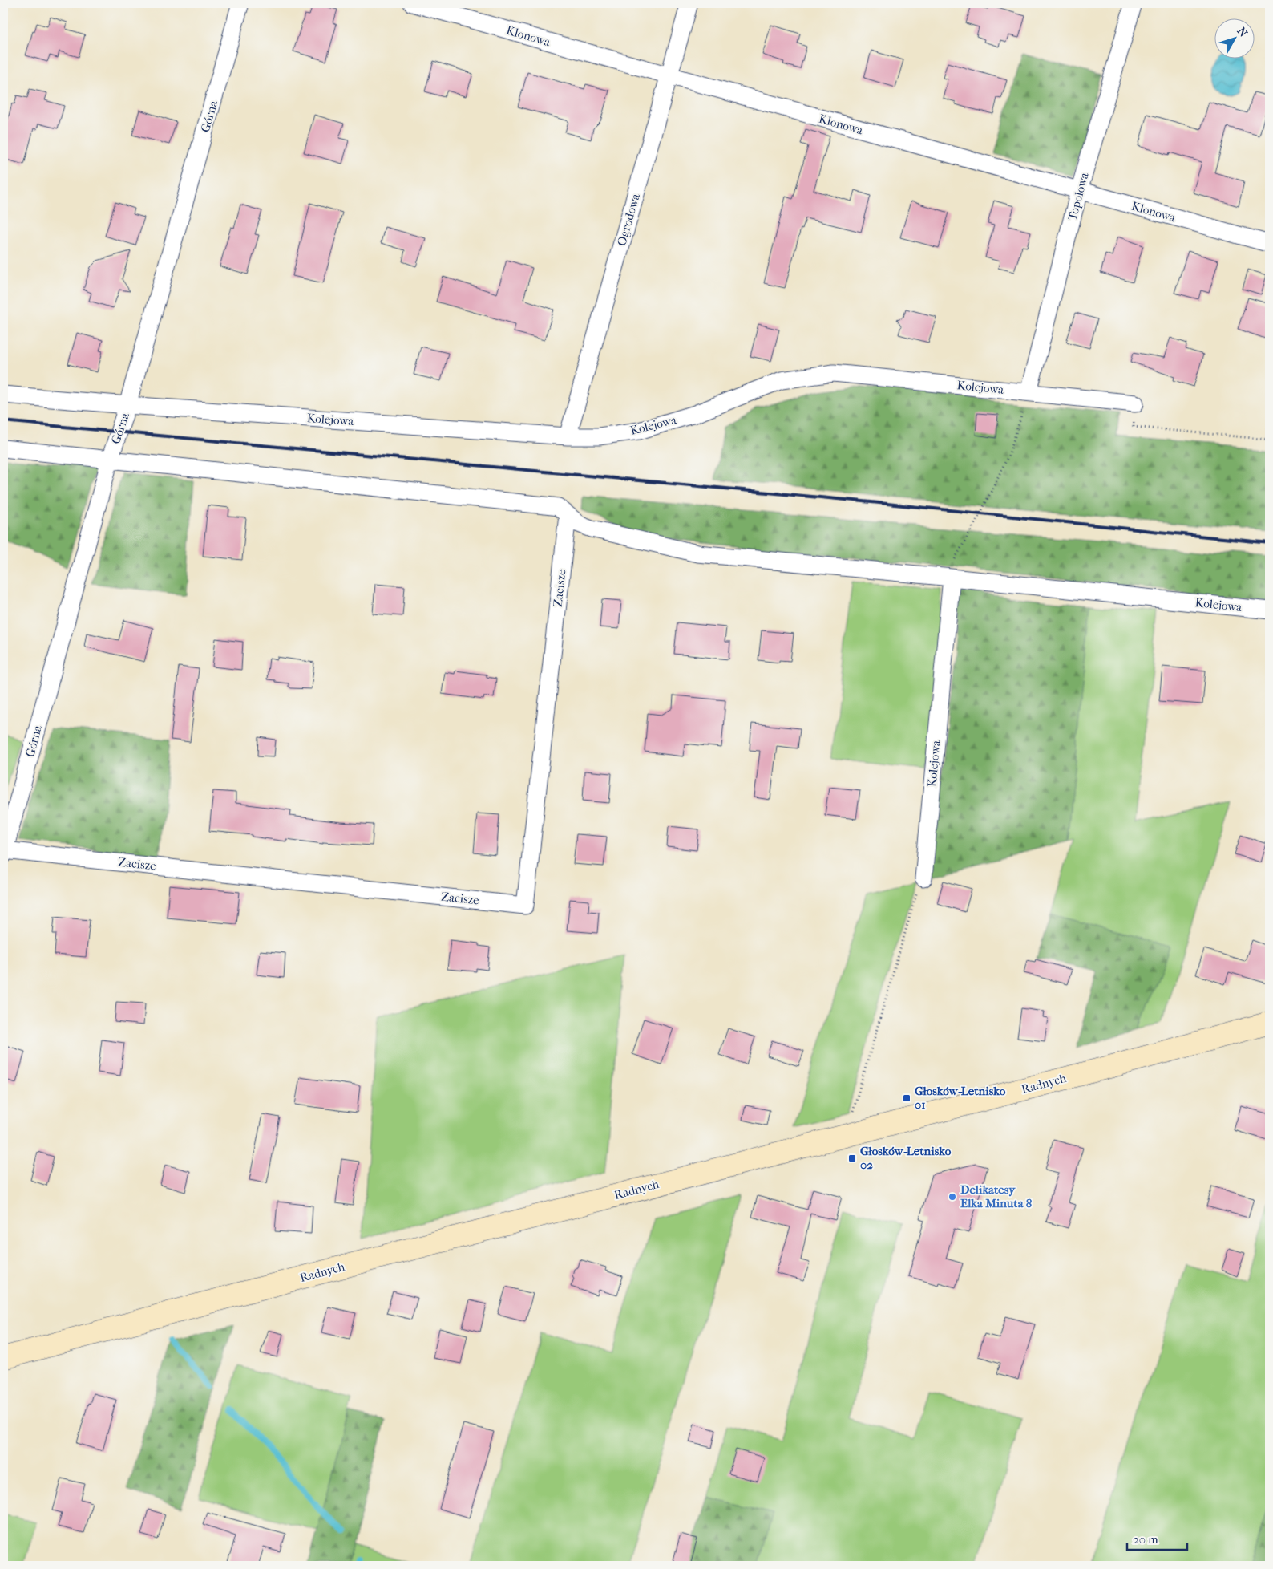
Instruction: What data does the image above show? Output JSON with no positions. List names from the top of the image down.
{
  "streets": {
    "street": [
      "Klonowa",
      "Górna",
      "Topolowa",
      "Ogrodowa",
      "Kolejowa",
      "Zacisze",
      "Radnych"
    ]
  },
  "crossings": [
    ["Klonowa", "Topolowa"],
    ["Klonowa", "Ogrodowa"],
    ["Górna", "Kolejowa"],
    ["Górna", "Zacisze"],
    ["Topolowa", "Kolejowa"],
    ["Ogrodowa", "Kolejowa"],
    ["Kolejowa", "Zacisze"]
  ],
  "places": {
    "transit": ["Głosków-Letnisko 01", "Głosków-Letnisko 02"],
    "other": ["Delikatesy Elka Minuta 8"]
  },
  "scale_bar": "20 m",
  "north": "top right"
}
